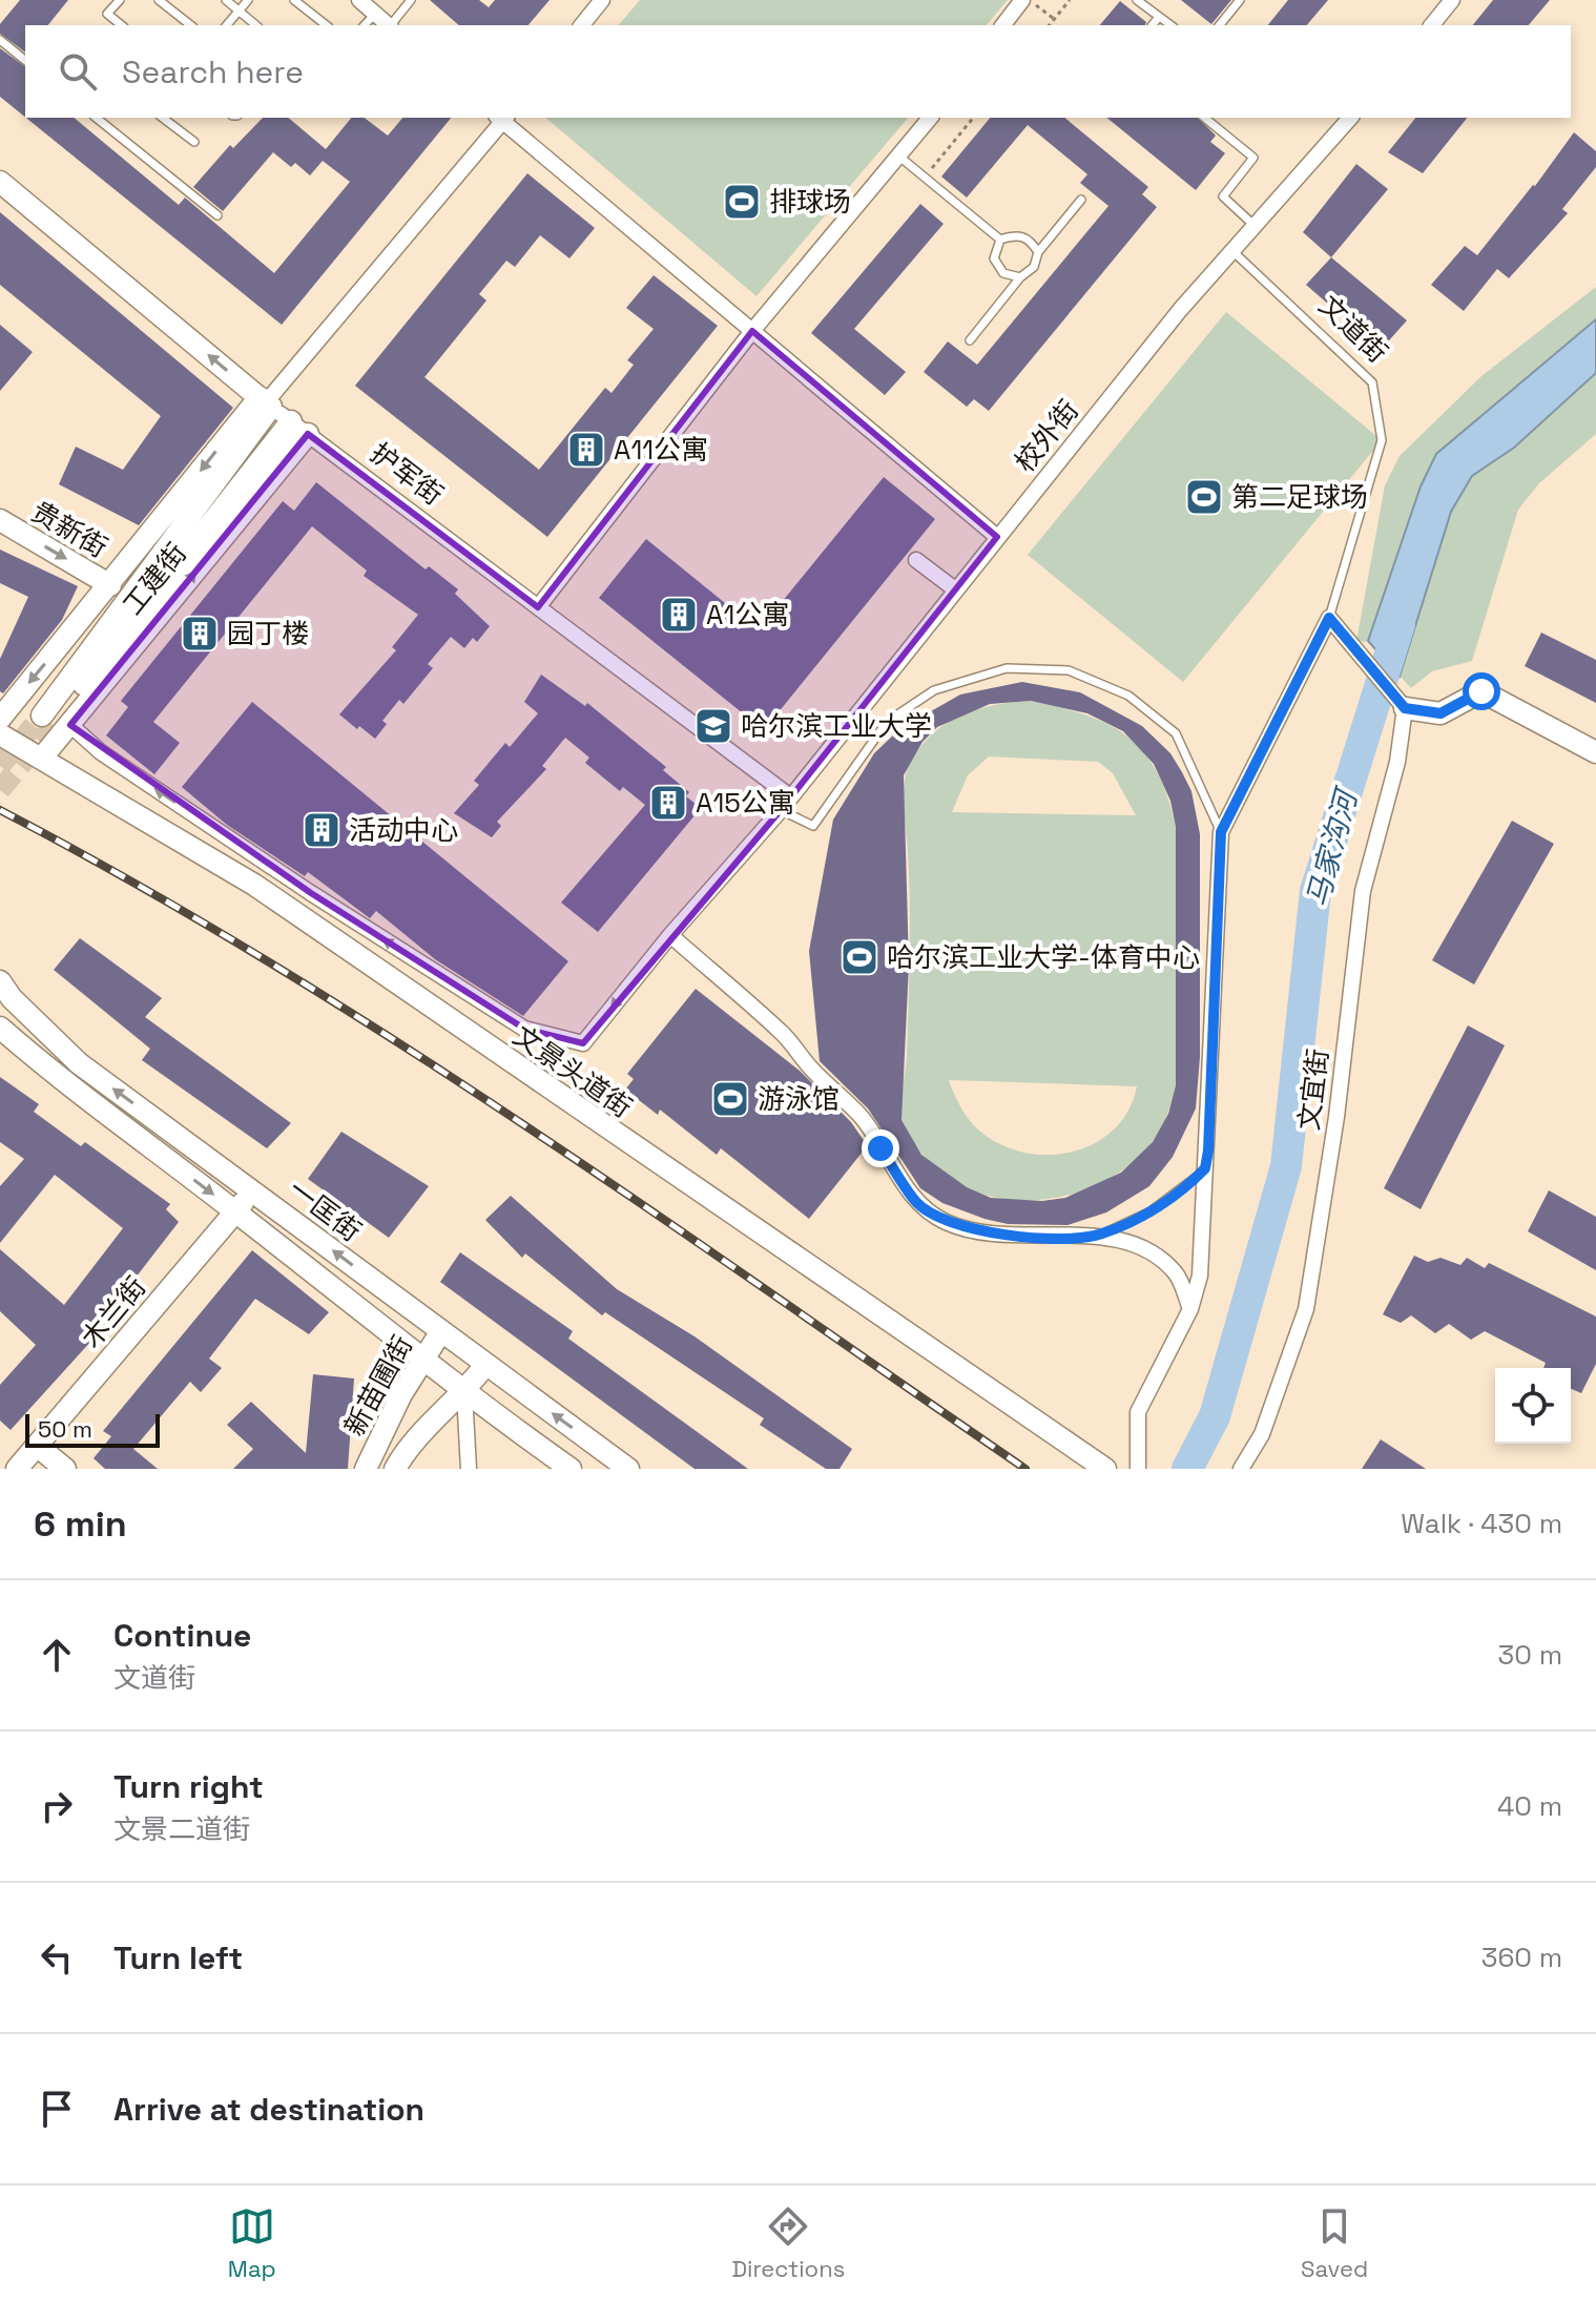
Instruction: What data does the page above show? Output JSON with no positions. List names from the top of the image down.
{
  "streets": {
    "main road": [
      "护军街",
      "贵新街",
      "工建街",
      "文景头道街",
      "一匡街",
      "木兰街",
      "新苗圃街"
    ],
    "street": ["校外街", "文宜街"],
    "lane": ["文道街"]
  },
  "crossings": [
    ["文道街", "校外街"],
    ["校外街", "护军街"],
    ["校外街", "工建街"],
    ["护军街", "工建街"],
    ["贵新街", "工建街"],
    ["工建街", "文景头道街"],
    ["一匡街", "木兰街"],
    ["一匡街", "新苗圃街"]
  ],
  "one_way": ["校外街", "护军街", "贵新街"],
  "water": ["马家沟河"],
  "places": {
    "sports": [
      "排球场",
      "第二足球场",
      "哈尔滨工业大学-体育中心",
      "游泳馆"
    ],
    "building": [
      "A11公寓",
      "A1公寓",
      "园丁楼",
      "A15公寓",
      "活动中心"
    ],
    "school or university": ["哈尔滨工业大学"]
  },
  "scale_bar": "50 m",
  "page": {
    "search": "Search here",
    "scale": "50 m",
    "heading": ["6 min", "Walk · 430 m"],
    "list": [
      ["Continue", "文道街", "30 m"],
      ["Turn right", "文景二道街", "40 m"],
      ["Turn left", "360 m"],
      "Arrive at destination"
    ],
    "nav": ["Map", "Directions", "Saved"]
  }
}
